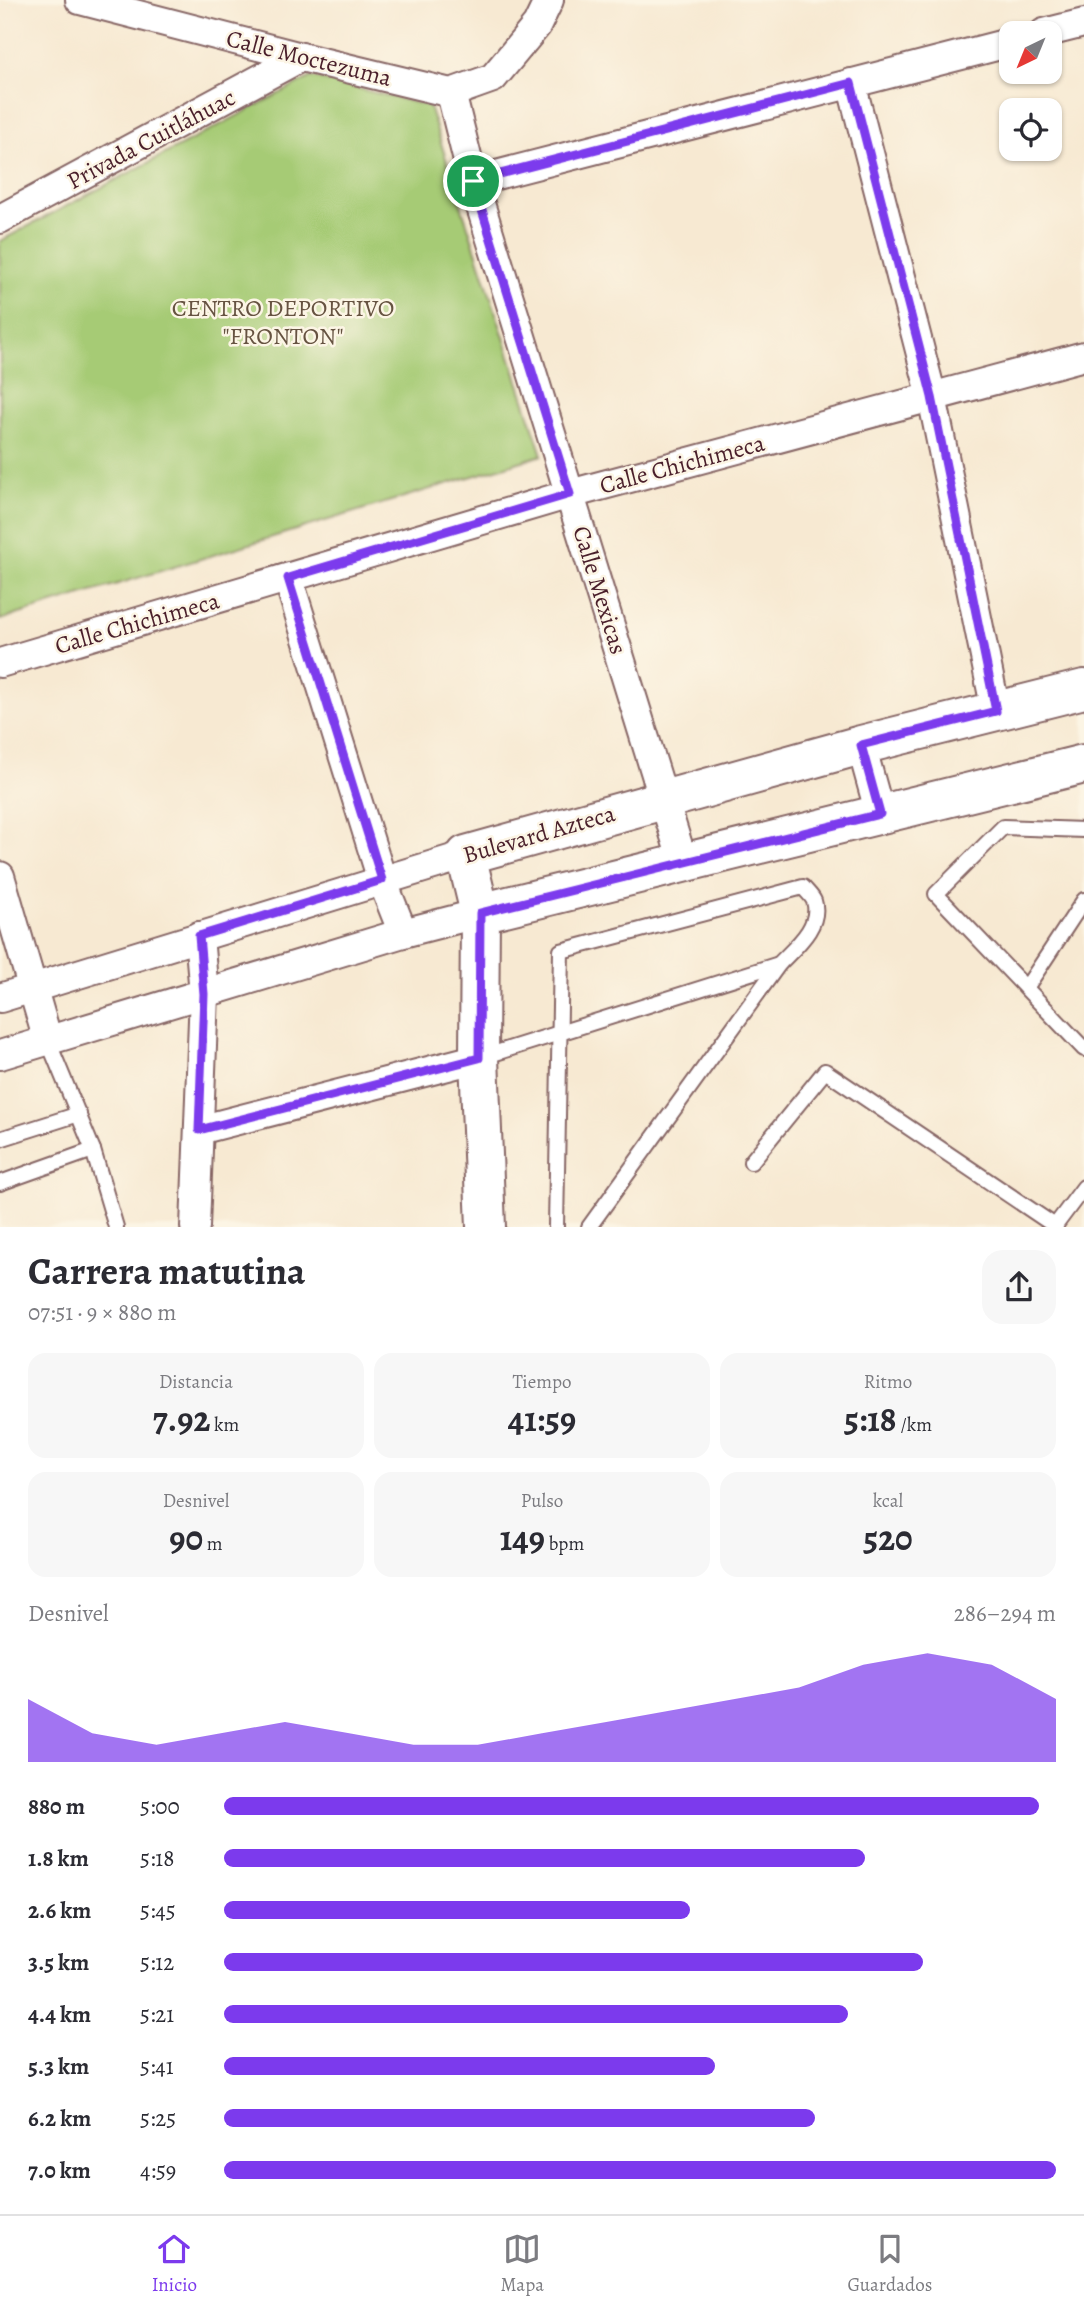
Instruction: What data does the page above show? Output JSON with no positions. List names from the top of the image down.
{
  "streets": {
    "street": [
      "Calle Moctezuma",
      "Privada Cuitláhuac",
      "Calle Chichimeca",
      "Calle Mexicas",
      "Bulevard Azteca"
    ]
  },
  "crossings": [
    ["Calle Moctezuma", "Privada Cuitláhuac"],
    ["Calle Chichimeca", "Calle Mexicas"],
    ["Calle Mexicas", "Bulevard Azteca"]
  ],
  "parks": ["CENTRO DEPORTIVO \"FRONTON\""],
  "north": "bottom left",
  "page": {
    "heading": ["Carrera matutina", "07:51 · 9 × 880 m"],
    "stats": [
      ["Distancia", "7.92 km"],
      ["Tiempo", "41:59"],
      ["Ritmo", "5:18 /km"],
      ["Desnivel", "90 m"],
      ["Pulso", "149 bpm"],
      ["kcal", "520"]
    ],
    "chart": ["Desnivel", "286–294 m"],
    "list": [
      {
        "name": "880 m",
        "note": "5:00"
      },
      {
        "name": "1.8 km",
        "note": "5:18"
      },
      {
        "name": "2.6 km",
        "note": "5:45"
      },
      {
        "name": "3.5 km",
        "note": "5:12"
      },
      {
        "name": "4.4 km",
        "note": "5:21"
      },
      {
        "name": "5.3 km",
        "note": "5:41"
      },
      {
        "name": "6.2 km",
        "note": "5:25"
      },
      {
        "name": "7.0 km",
        "note": "4:59"
      }
    ],
    "tabs": ["Inicio", "Mapa", "Guardados"]
  }
}
